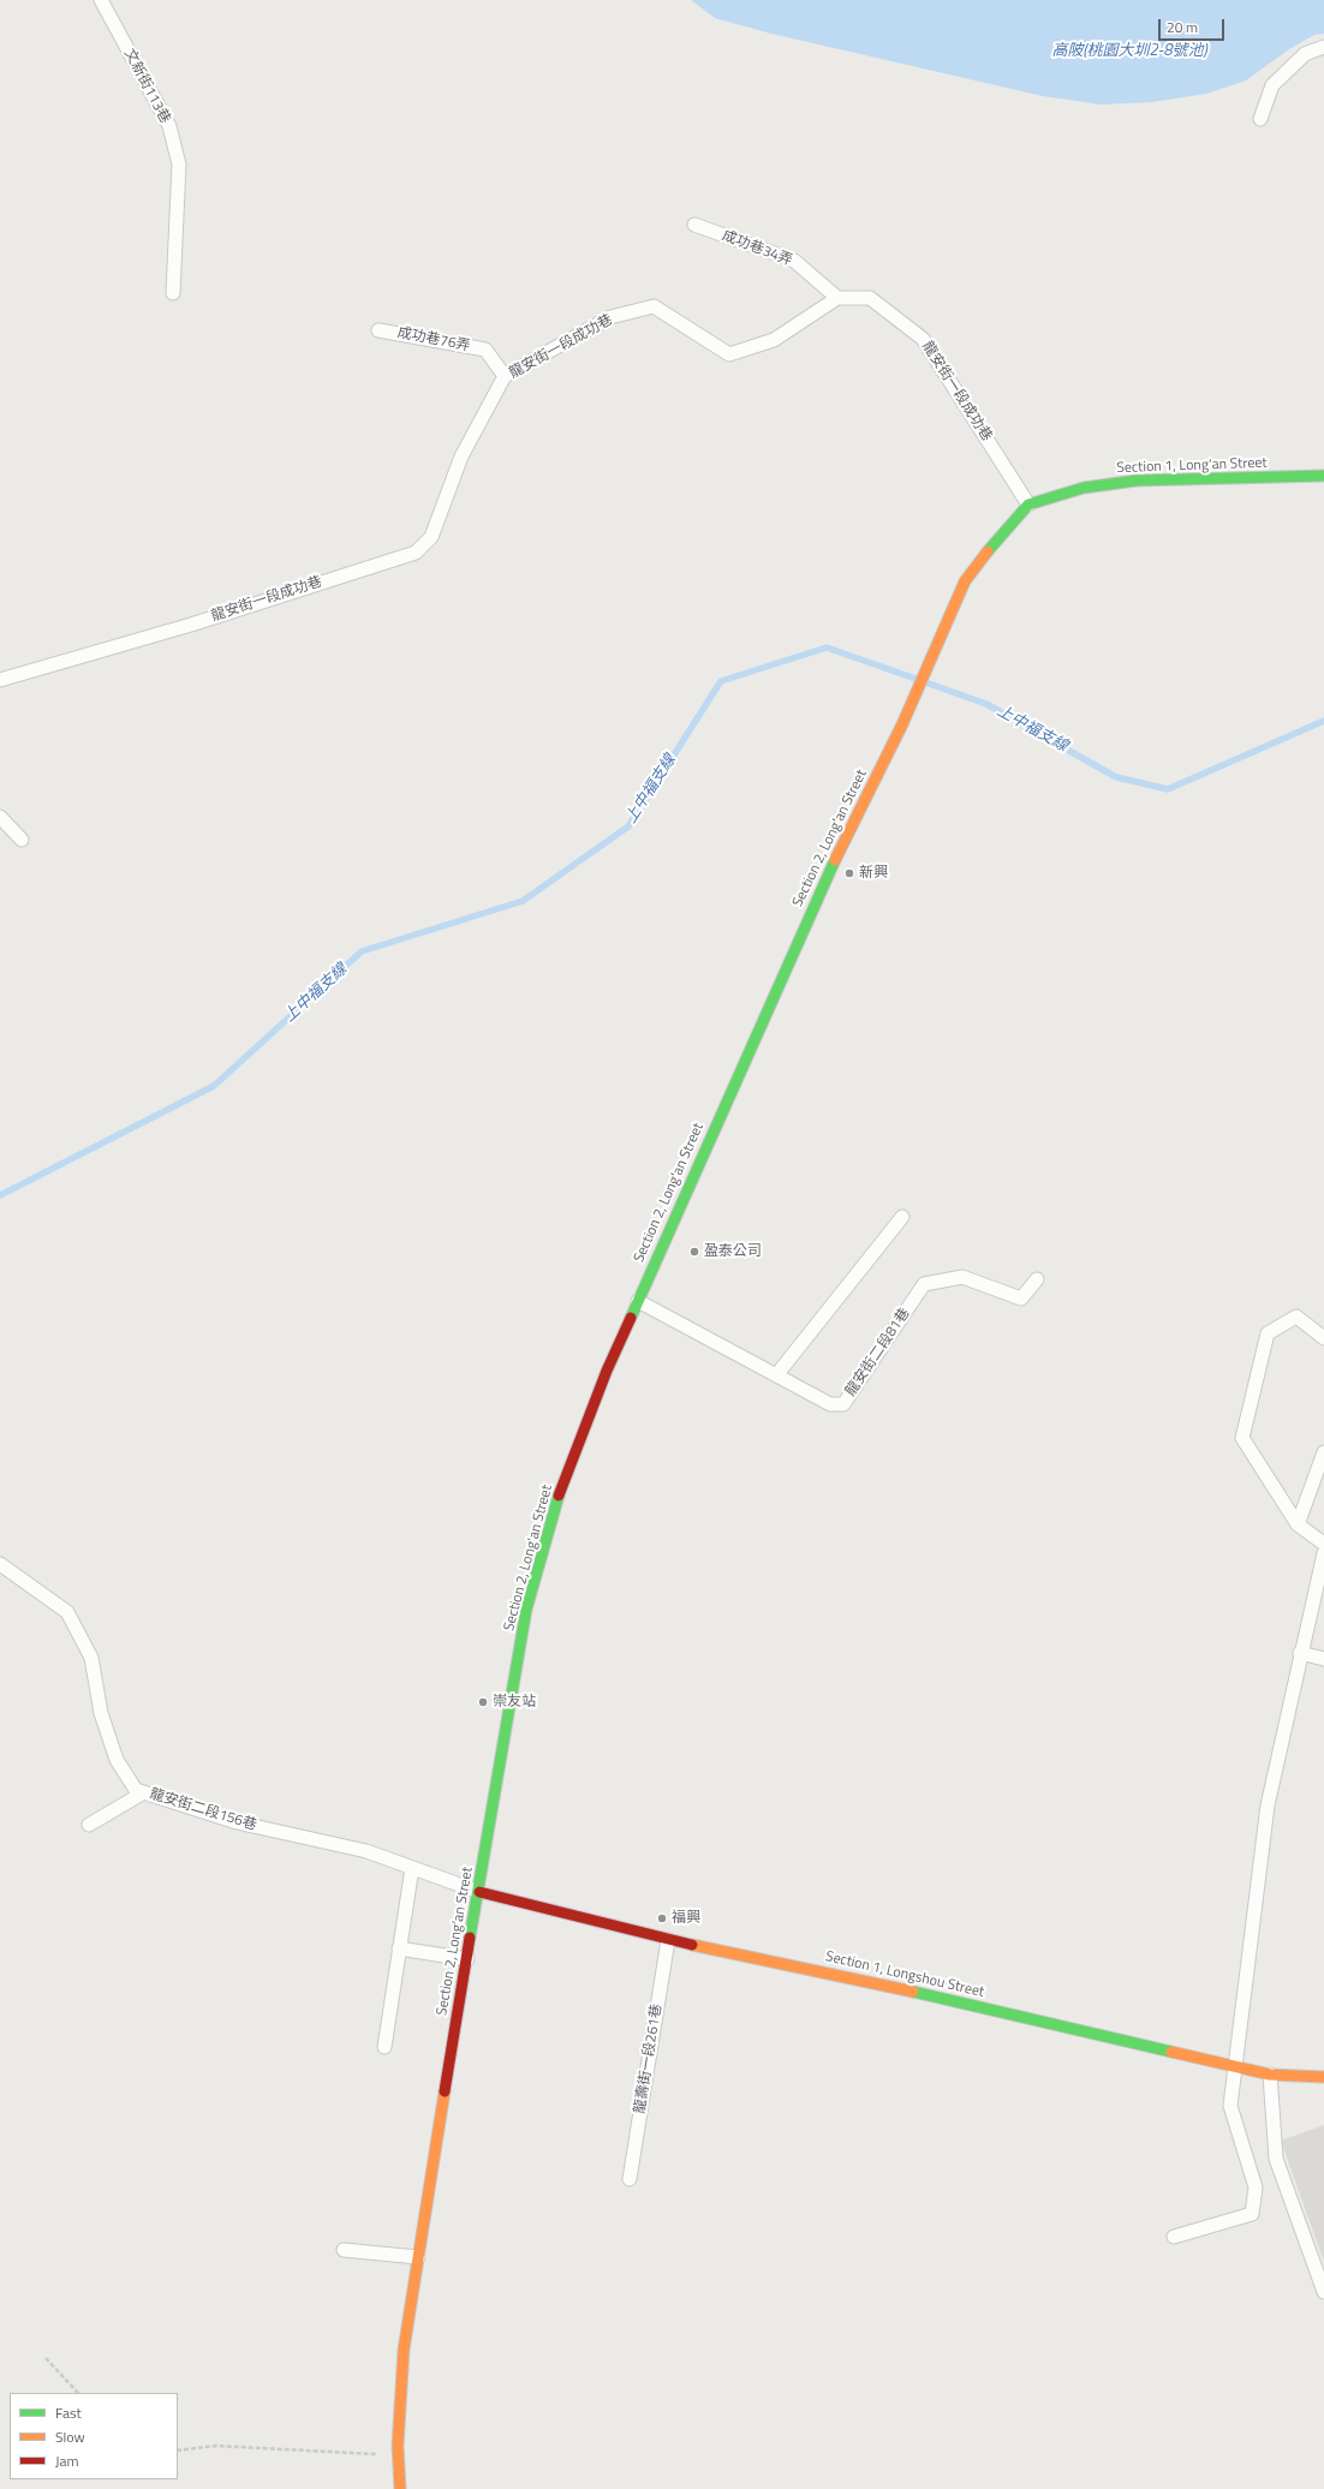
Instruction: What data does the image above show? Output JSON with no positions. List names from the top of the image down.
{
  "streets": {
    "street": ["Section 1, Long'an Street", "Section 2, Long'an Street", "Section 1, Longshou Street"],
    "lane": [
      "文新街113巷",
      "成功巷34弄",
      "成功巷76弄",
      "龍安街一段成功巷",
      "龍安街二段81巷",
      "龍安街二段156巷",
      "龍壽街一段261巷"
    ]
  },
  "crossings": [
    ["成功巷34弄", "龍安街一段成功巷"],
    ["成功巷76弄", "龍安街一段成功巷"],
    ["龍安街一段成功巷", "Section 1, Long'an Street"],
    ["龍安街一段成功巷", "Section 2, Long'an Street"],
    ["Section 1, Long'an Street", "Section 2, Long'an Street"],
    ["Section 2, Long'an Street", "龍安街二段81巷"],
    ["Section 2, Long'an Street", "龍安街二段156巷"],
    ["Section 2, Long'an Street", "Section 1, Longshou Street"],
    ["龍安街二段156巷", "Section 1, Longshou Street"],
    ["Section 1, Longshou Street", "龍壽街一段261巷"]
  ],
  "water": ["高陂(桃園大圳2-8號池)", "上中福支線"],
  "places": [
    "新興",
    "盈泰公司",
    "崇友站",
    "福興"
  ],
  "legend": ["Fast", "Slow", "Jam"],
  "scale_bar": "20 m"
}
